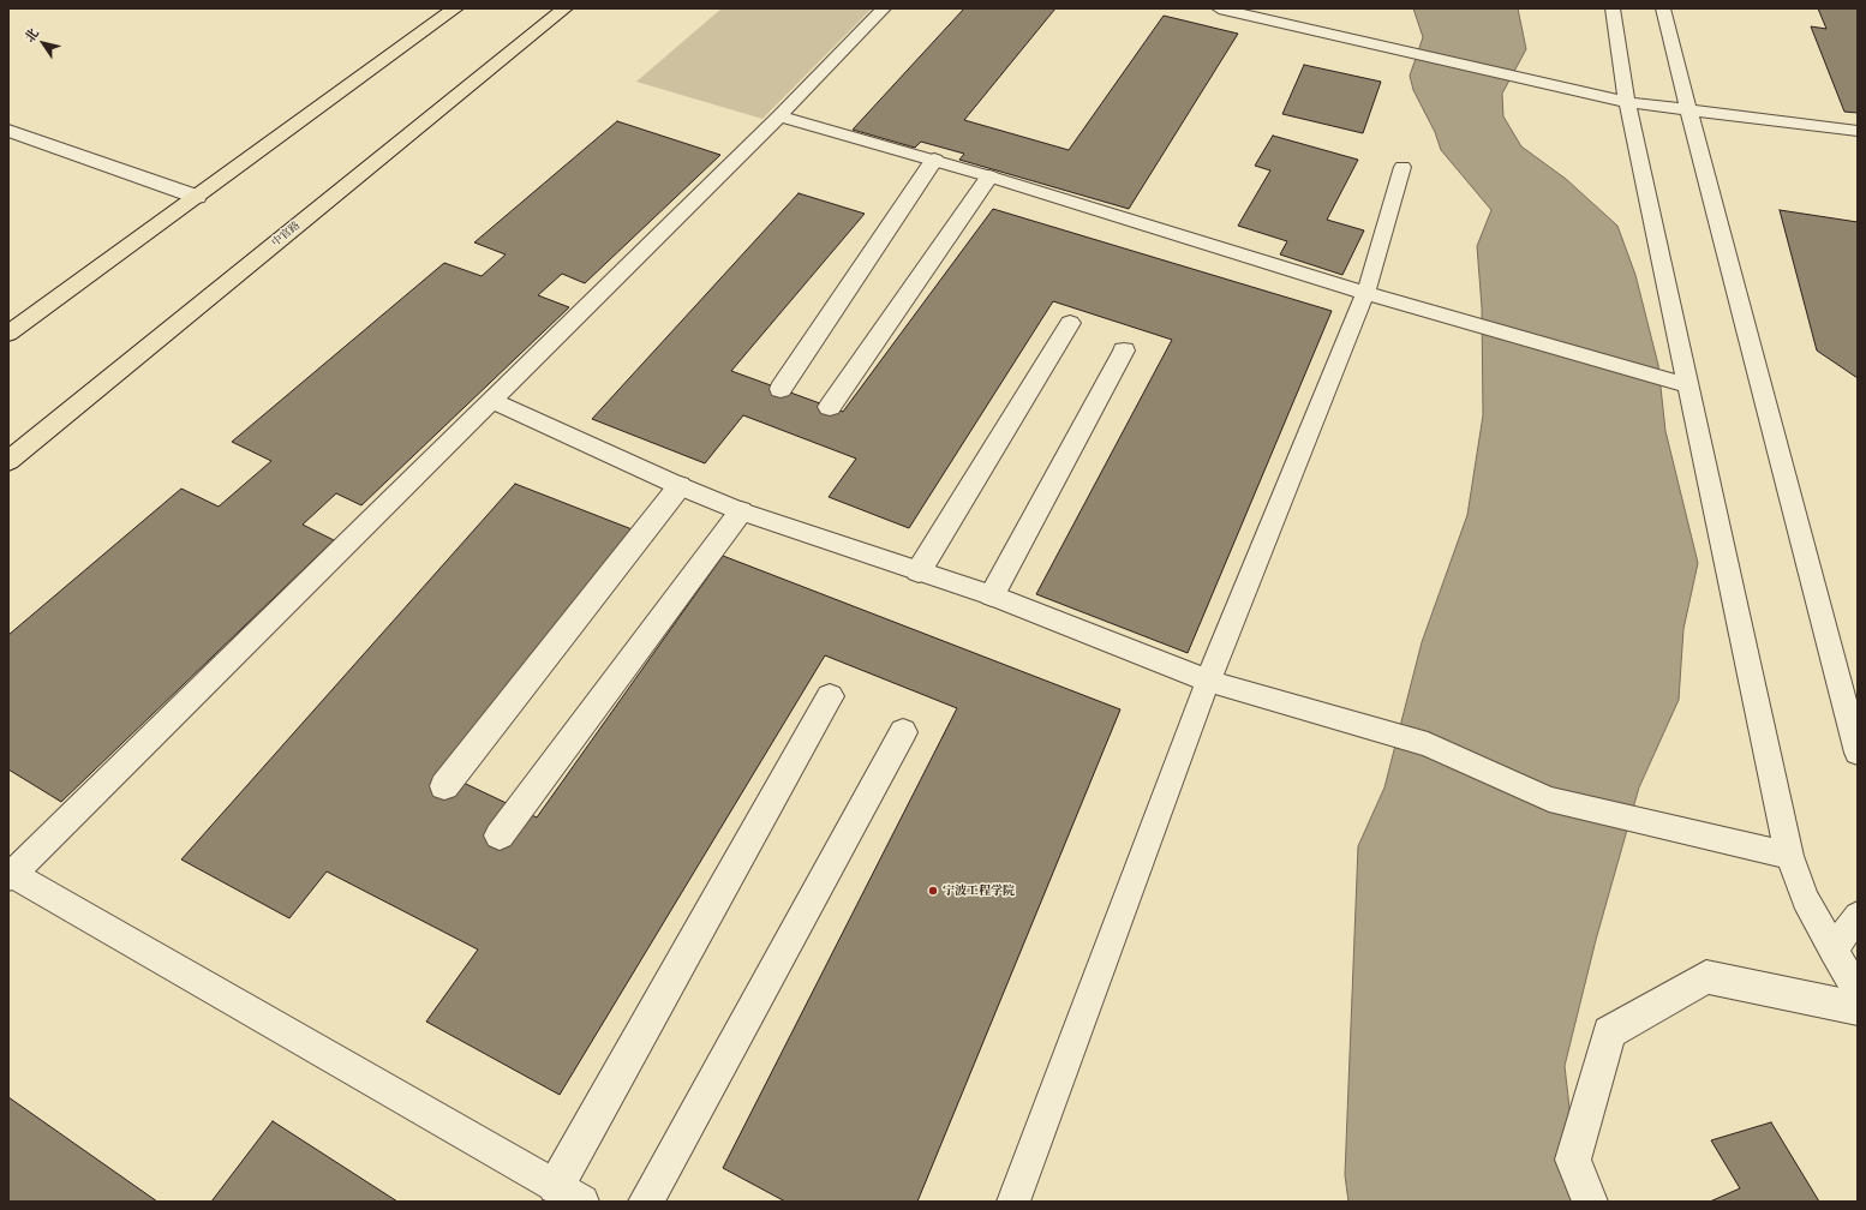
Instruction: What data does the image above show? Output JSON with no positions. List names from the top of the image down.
{
  "streets": {
    "main road": ["中官路"]
  },
  "places": ["宁波工程学院"],
  "north": "top left"
}
